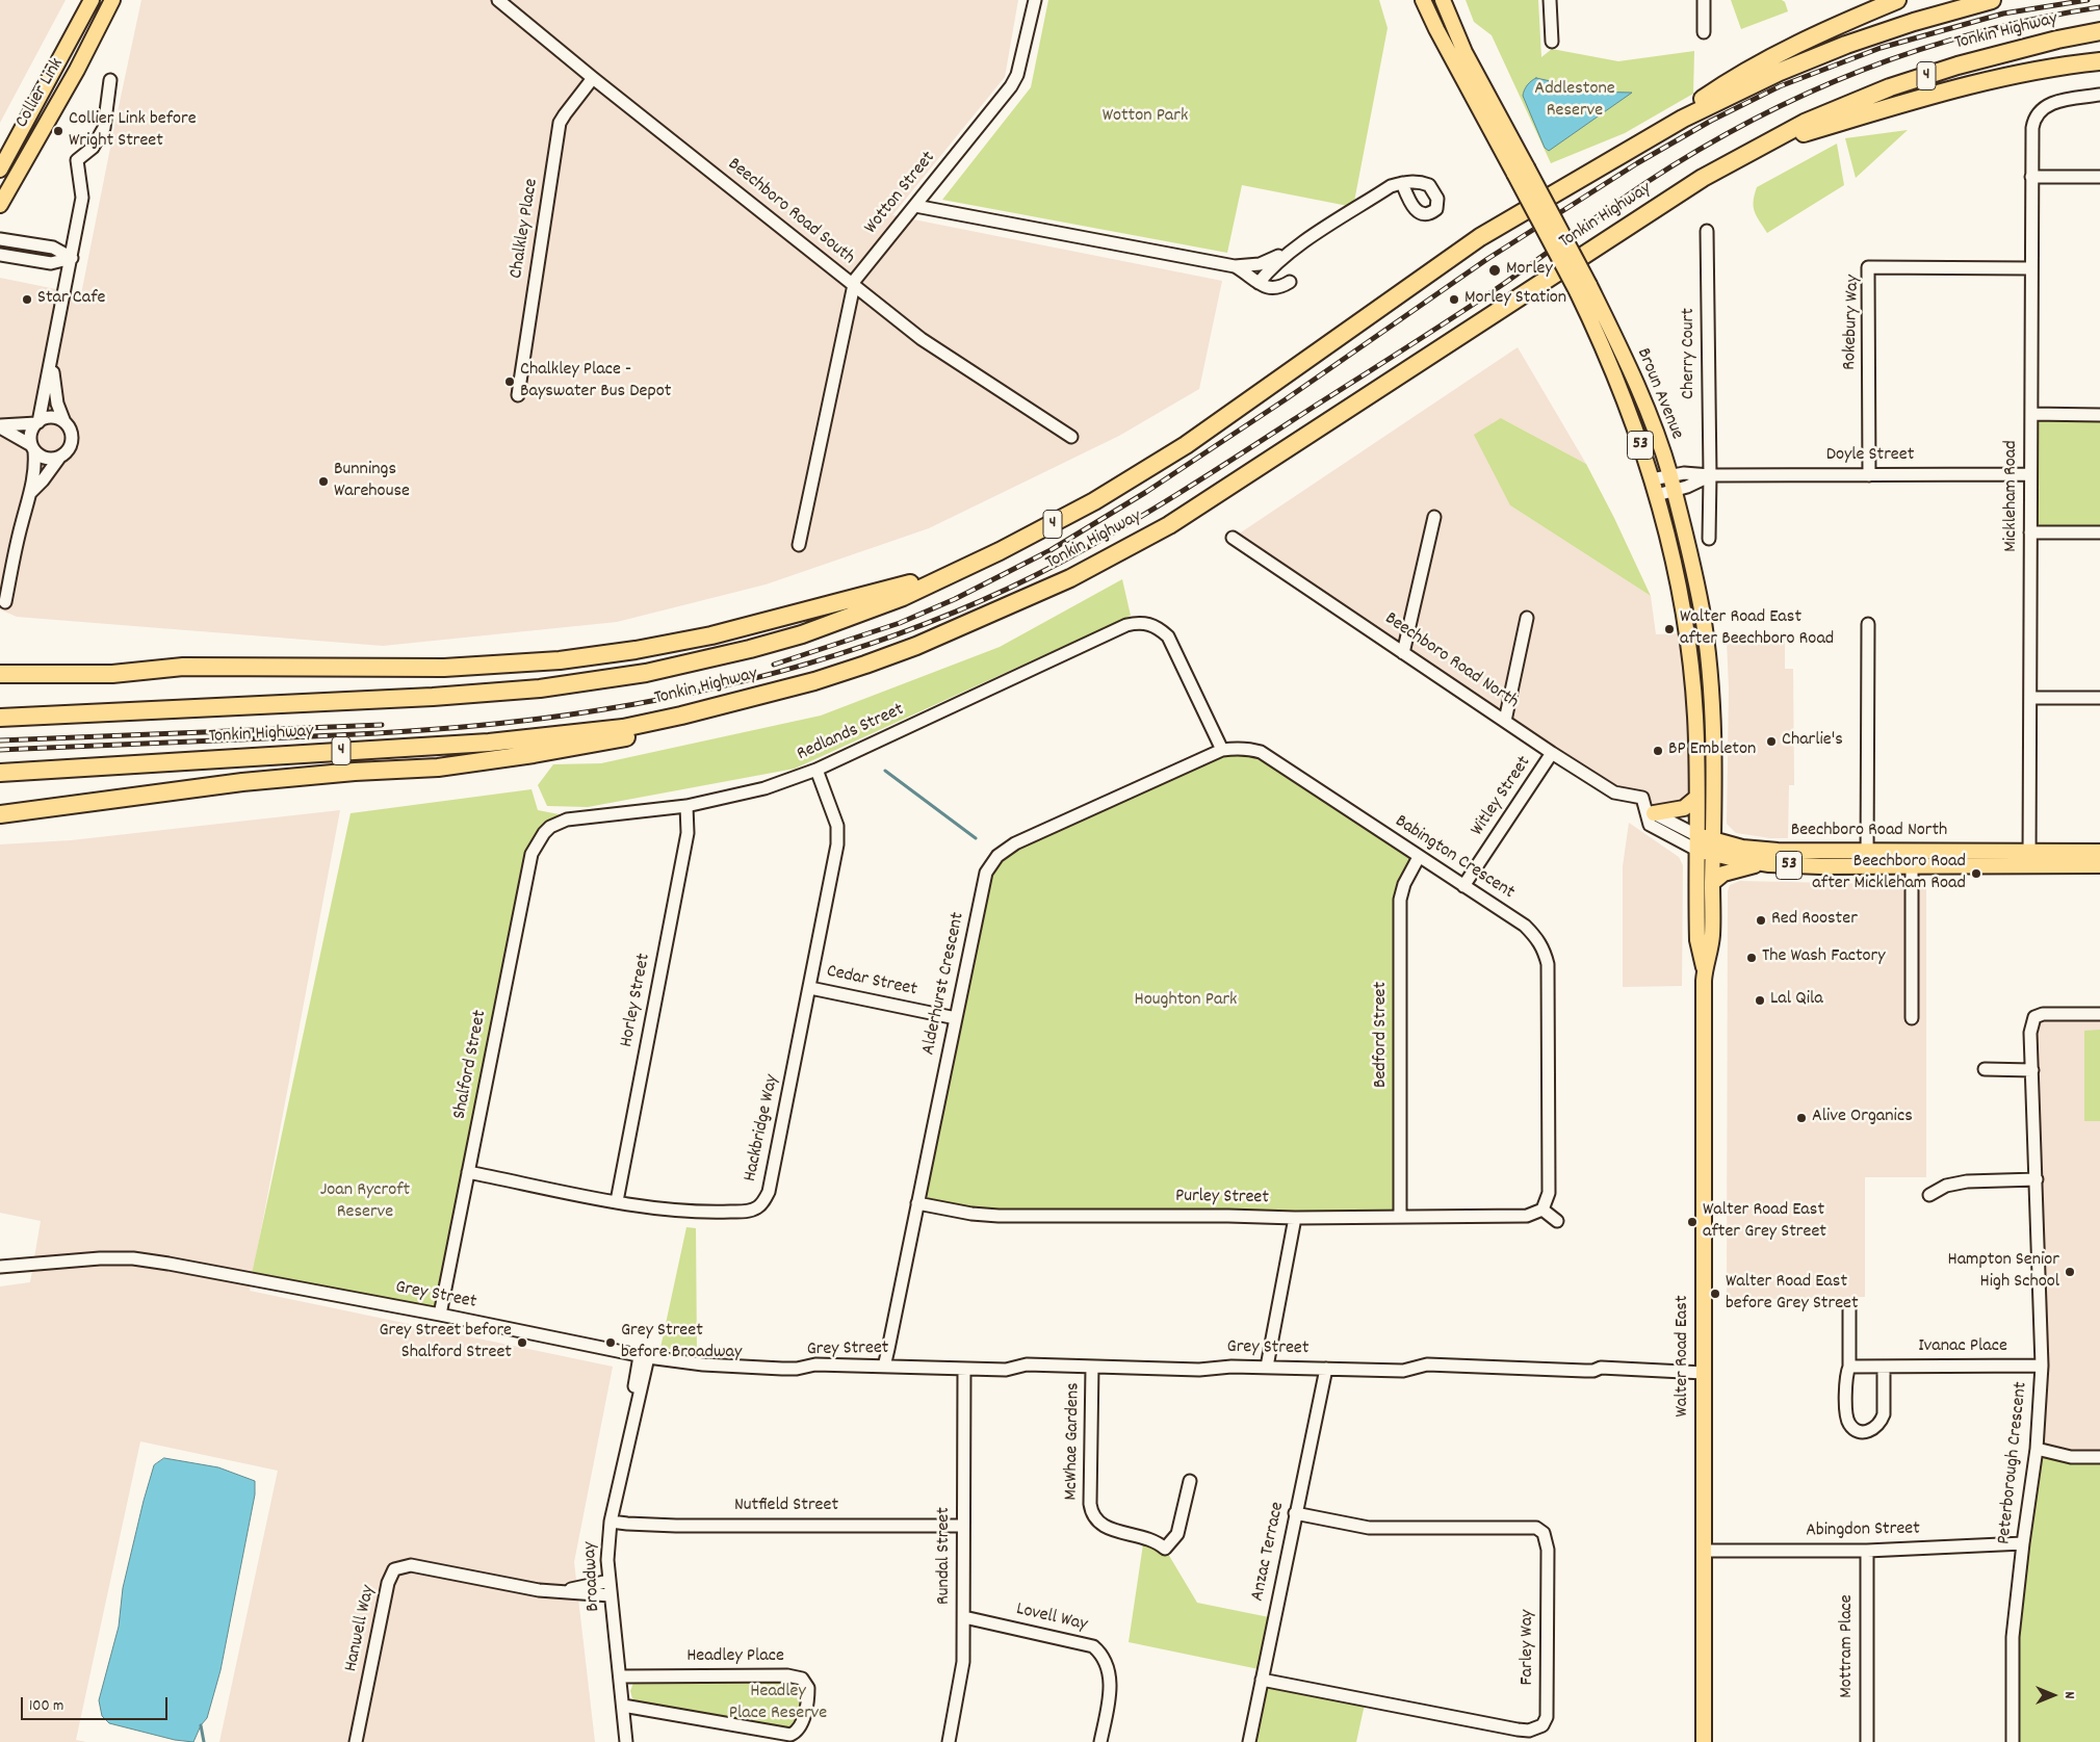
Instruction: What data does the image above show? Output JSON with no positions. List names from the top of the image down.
{
  "streets": {
    "highway": ["Tonkin Highway", "4"],
    "main road": [
      "Collier Link",
      "Broun Avenue",
      "53",
      "Beechboro Road North",
      "Walter Road East"
    ],
    "street": [
      "Wotton Street",
      "Beechboro Road South",
      "Chalkley Place",
      "Rokebury Way",
      "Cherry Court",
      "Doyle Street",
      "Mickleham Road",
      "Redlands Street",
      "Witley Street",
      "Babington Crescent",
      "Cedar Street",
      "Alderhurst Crescent",
      "Horley Street",
      "Bedford Street",
      "Shalford Street",
      "Hackbridge Way",
      "Purley Street",
      "Grey Street",
      "Ivanac Place",
      "McWhae Gardens",
      "Peterborough Crescent",
      "Nutfield Street",
      "Abingdon Street",
      "Anzac Terrace",
      "Rundal Street",
      "Broadway",
      "Lovell Way",
      "Hanwell Way",
      "Mottram Place",
      "Farley Way",
      "Headley Place"
    ]
  },
  "crossings": [
    ["Wotton Street", "Beechboro Road South"],
    ["Beechboro Road South", "Chalkley Place"],
    ["Rokebury Way", "Doyle Street"],
    ["Rokebury Way", "Mickleham Road"],
    ["Cherry Court", "Doyle Street"],
    ["Broun Avenue", "Doyle Street"],
    ["Broun Avenue", "Beechboro Road North"],
    ["Broun Avenue", "Walter Road East"],
    ["Doyle Street", "Mickleham Road"],
    ["Mickleham Road", "Beechboro Road North"],
    ["Beechboro Road North", "Witley Street"],
    ["Beechboro Road North", "Walter Road East"],
    ["Redlands Street", "Babington Crescent"],
    ["Redlands Street", "Alderhurst Crescent"],
    ["Redlands Street", "Horley Street"],
    ["Redlands Street", "Shalford Street"],
    ["Redlands Street", "Hackbridge Way"],
    ["Witley Street", "Babington Crescent"],
    ["Babington Crescent", "Alderhurst Crescent"],
    ["Babington Crescent", "Bedford Street"],
    ["Babington Crescent", "Purley Street"],
    ["Cedar Street", "Alderhurst Crescent"],
    ["Cedar Street", "Hackbridge Way"],
    ["Alderhurst Crescent", "Purley Street"],
    ["Alderhurst Crescent", "Grey Street"],
    ["Horley Street", "Hackbridge Way"],
    ["Bedford Street", "Purley Street"],
    ["Shalford Street", "Hackbridge Way"],
    ["Shalford Street", "Grey Street"],
    ["Grey Street", "Walter Road East"],
    ["Grey Street", "McWhae Gardens"],
    ["Grey Street", "Anzac Terrace"],
    ["Grey Street", "Rundal Street"],
    ["Grey Street", "Broadway"],
    ["Ivanac Place", "Peterborough Crescent"],
    ["Walter Road East", "Abingdon Street"],
    ["Peterborough Crescent", "Abingdon Street"],
    ["Nutfield Street", "Rundal Street"],
    ["Nutfield Street", "Broadway"],
    ["Abingdon Street", "Mottram Place"],
    ["Anzac Terrace", "Farley Way"],
    ["Rundal Street", "Lovell Way"],
    ["Broadway", "Hanwell Way"],
    ["Broadway", "Headley Place"]
  ],
  "parks": [
    "Addlestone Reserve",
    "Wotton Park",
    "Houghton Park",
    "Joan Rycroft Reserve",
    "Headley Place Reserve"
  ],
  "places": [
    "Collier Link before Wright Street",
    "Morley",
    "Star Cafe",
    "Morley Station",
    "Chalkley Place - Bayswater Bus Depot",
    "Bunnings Warehouse",
    "Walter Road East after Beechboro Road",
    "Charlie's",
    "BP Embleton",
    "Beechboro Road after Mickleham Road",
    "Red Rooster",
    "The Wash Factory",
    "Lal Qila",
    "Alive Organics",
    "Walter Road East after Grey Street",
    "Hampton Senior High School",
    "Walter Road East before Grey Street",
    "Grey Street before Shalford Street",
    "Grey Street before Broadway"
  ],
  "scale_bar": "100 m",
  "north": "right"
}
